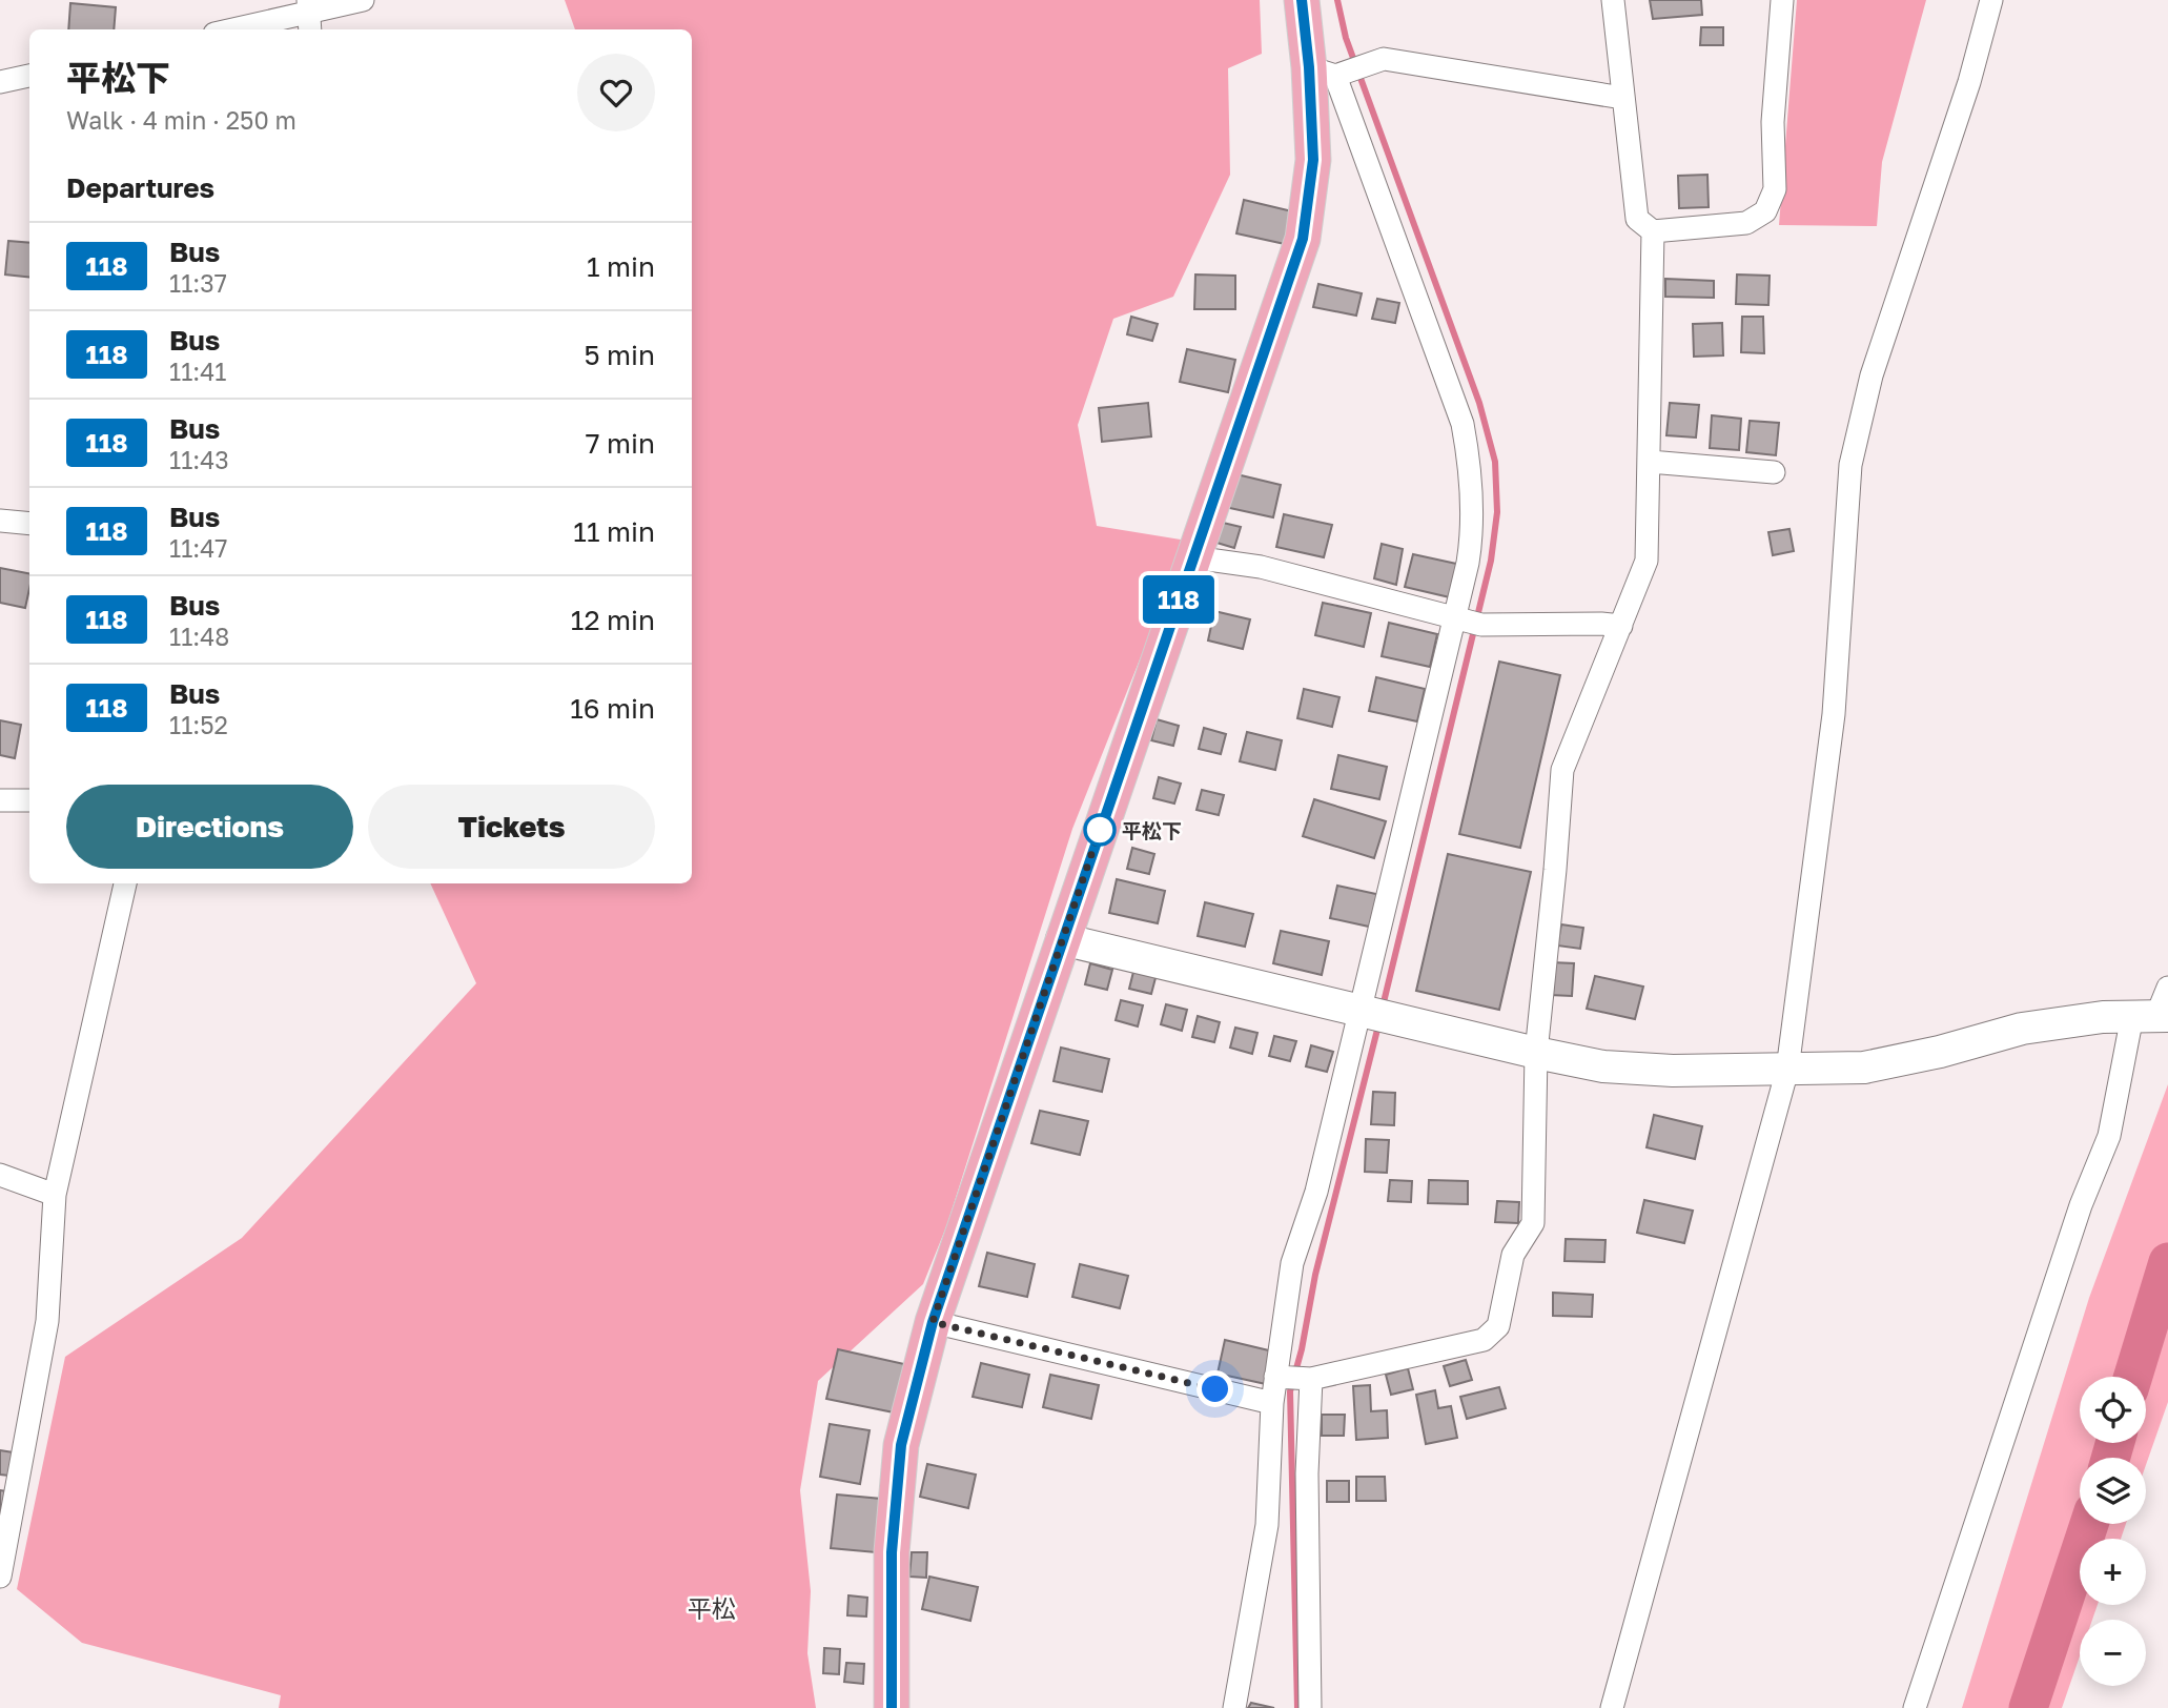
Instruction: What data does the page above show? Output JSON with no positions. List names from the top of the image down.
{
  "districts": ["平松"],
  "places": ["平松下"],
  "lines": ["bus line 118"],
  "page": {
    "on_map": "118",
    "heading": [
      ["平松下", "Walk · 4 min · 250 m"],
      "Departures"
    ],
    "list": [
      {
        "mark": "118",
        "name": "Bus",
        "note": "11:37",
        "value": "1 min"
      },
      {
        "mark": "118",
        "name": "Bus",
        "note": "11:41",
        "value": "5 min"
      },
      {
        "mark": "118",
        "name": "Bus",
        "note": "11:43",
        "value": "7 min"
      },
      {
        "mark": "118",
        "name": "Bus",
        "note": "11:47",
        "value": "11 min"
      },
      {
        "mark": "118",
        "name": "Bus",
        "note": "11:48",
        "value": "12 min"
      },
      {
        "mark": "118",
        "name": "Bus",
        "note": "11:52",
        "value": "16 min"
      }
    ],
    "buttons": ["Directions", "Tickets"],
    "map_buttons": ["+", "−"]
  }
}
